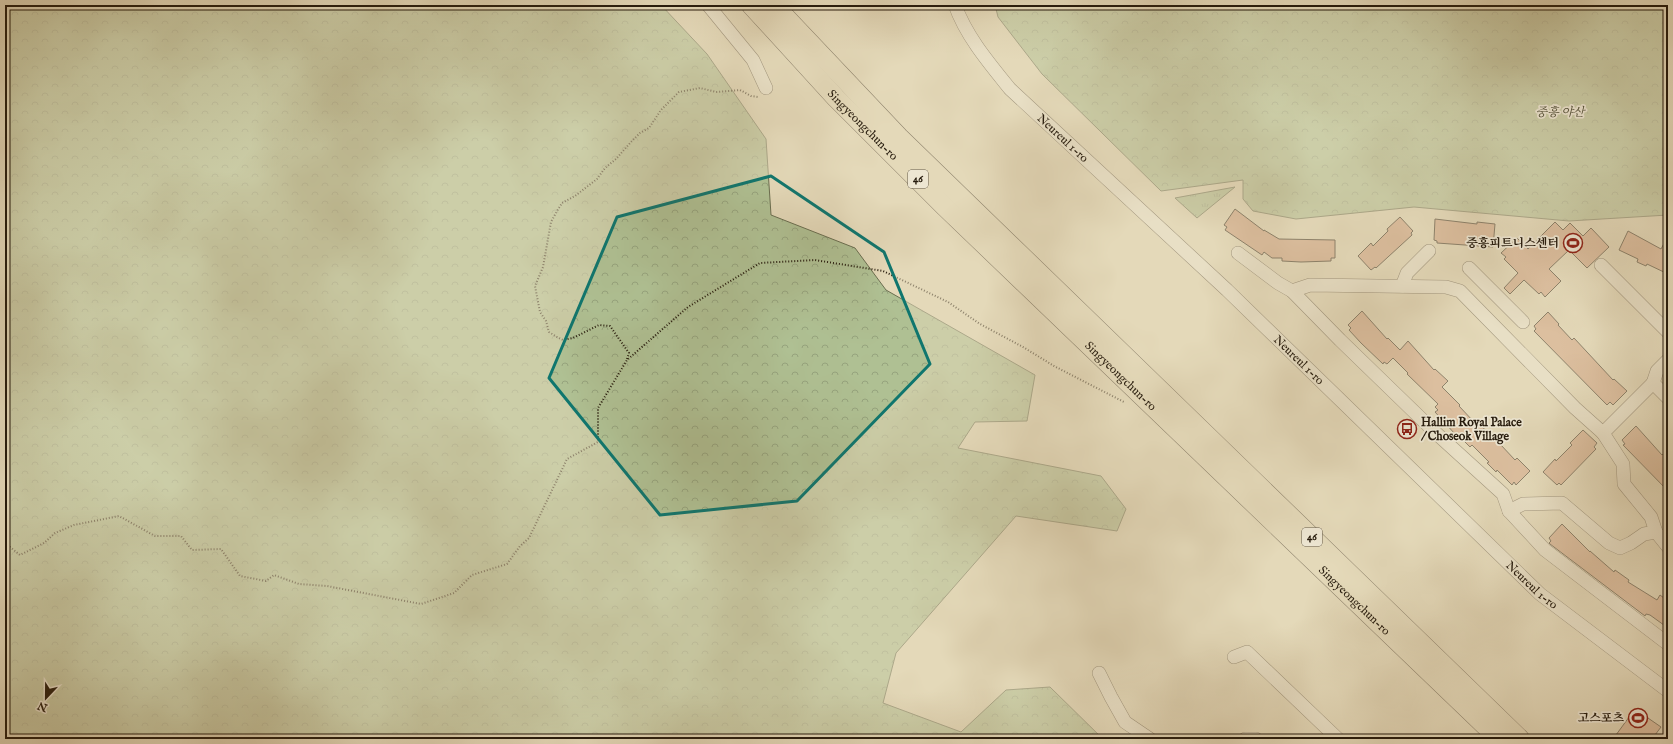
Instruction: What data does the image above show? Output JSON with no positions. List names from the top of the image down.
{
  "streets": {
    "highway": ["Singyeongchun-ro", "46"],
    "street": ["Neureul 1-ro"]
  },
  "parks": ["중흥 야산"],
  "places": {
    "sports": ["중흥피트니스센터", "고스포츠"],
    "bus stop": ["Hallim Royal Palace / Choseok Village"]
  },
  "north": "bottom"
}
